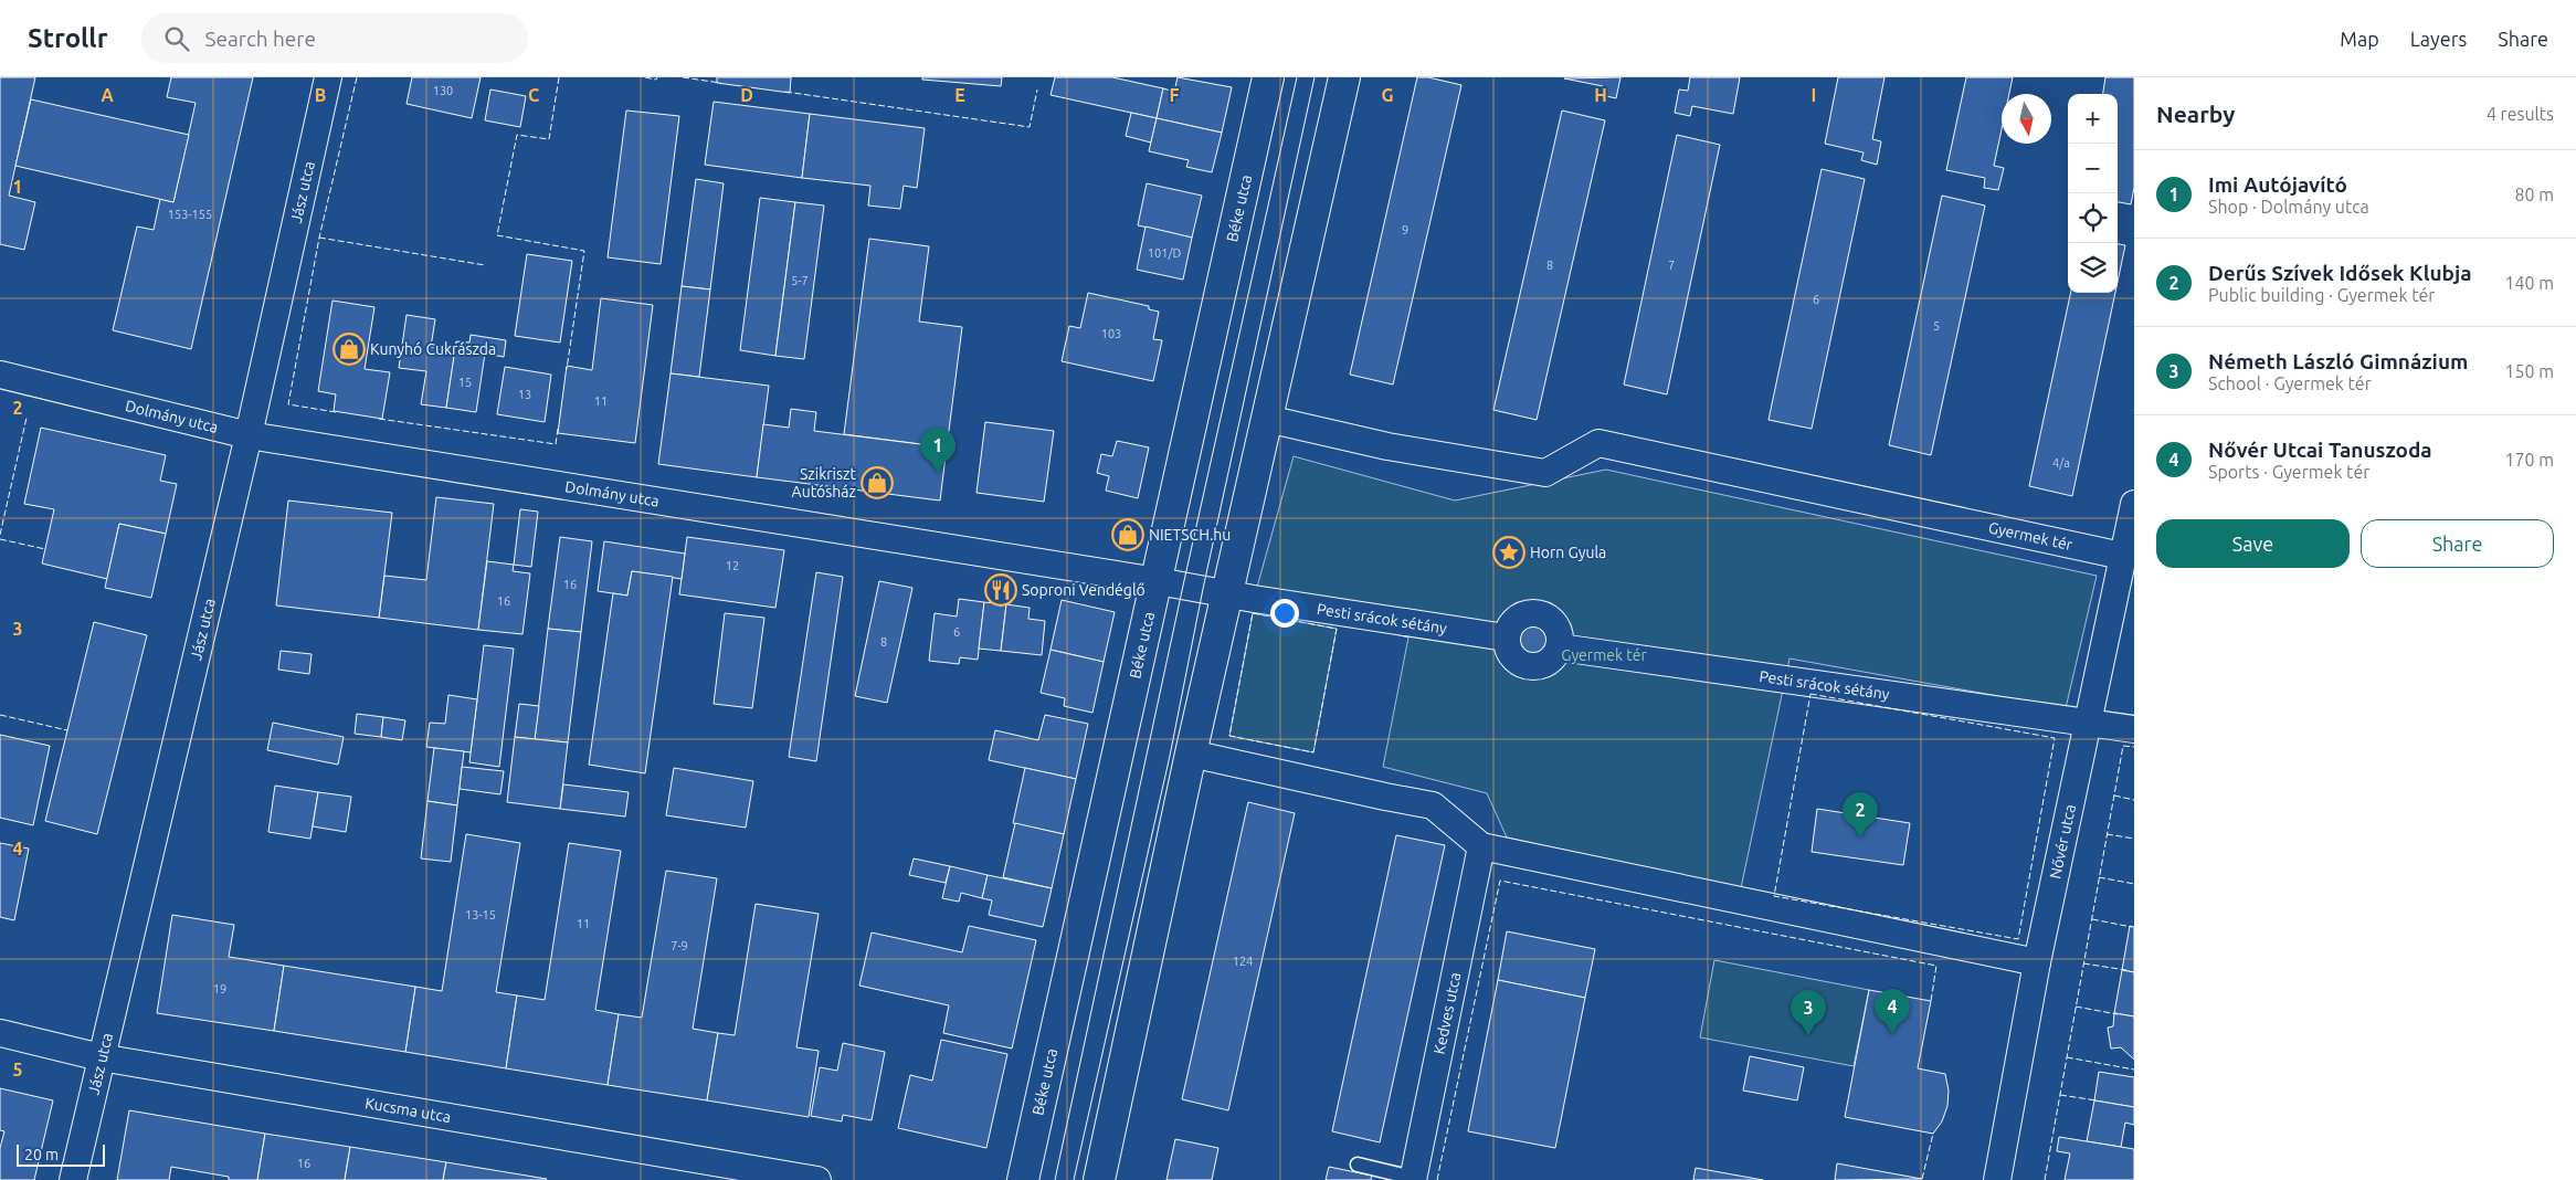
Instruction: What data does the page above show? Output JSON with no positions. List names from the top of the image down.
{
  "streets": {
    "main road": ["Béke utca"],
    "street": [
      "Jász utca",
      "Dolmány utca",
      "Gyermek tér",
      "Pesti srácok sétány",
      "Nővér utca",
      "Kedves utca",
      "Kucsma utca"
    ]
  },
  "crossings": [
    ["Jász utca", "Dolmány utca"],
    ["Jász utca", "Kucsma utca"],
    ["Béke utca", "Dolmány utca"],
    ["Dolmány utca", "Pesti srácok sétány"],
    ["Gyermek tér", "Nővér utca"],
    ["Pesti srácok sétány", "Nővér utca"]
  ],
  "parks": ["Gyermek tér"],
  "places": {
    "shop": ["Kunyhó Cukrászda", "Szikriszt Autósház", "NIETSCH.hu"],
    "place": ["Horn Gyula"],
    "restaurant": ["Soproni Vendéglő"]
  },
  "house_numbers": [
    "130",
    "153-155",
    "9",
    "101/D",
    "8",
    "7",
    "5-7",
    "6",
    "5",
    "103",
    "15",
    "13",
    "11",
    "4/a",
    "12",
    "16",
    "16",
    "6",
    "8",
    "13-15",
    "11",
    "7-9",
    "124",
    "19",
    "16"
  ],
  "scale_bar": "20 m",
  "north": "bottom",
  "page": {
    "header": "Strollr",
    "search": "Search here",
    "nav": ["Map", "Layers", "Share"],
    "heading": ["Nearby", "4 results"],
    "map_buttons": ["+", "−"],
    "list": [
      {
        "mark": "1",
        "name": "Imi Autójavító",
        "note": "Shop · Dolmány utca",
        "value": "80 m"
      },
      {
        "mark": "2",
        "name": "Derűs Szívek Idősek Klubja",
        "note": "Public building · Gyermek tér",
        "value": "140 m"
      },
      {
        "mark": "3",
        "name": "Németh László Gimnázium",
        "note": "School · Gyermek tér",
        "value": "150 m"
      },
      {
        "mark": "4",
        "name": "Nővér Utcai Tanuszoda",
        "note": "Sports · Gyermek tér",
        "value": "170 m"
      }
    ],
    "pins": [
      "1",
      "2",
      "4",
      "3"
    ],
    "buttons": ["Save", "Share"],
    "scale": "20 m"
  },
  "grid": {
    "columns": [
      "A",
      "B",
      "C",
      "D",
      "E",
      "F",
      "G",
      "H",
      "I"
    ],
    "rows": [
      "1",
      "2",
      "3",
      "4",
      "5"
    ]
  }
}
